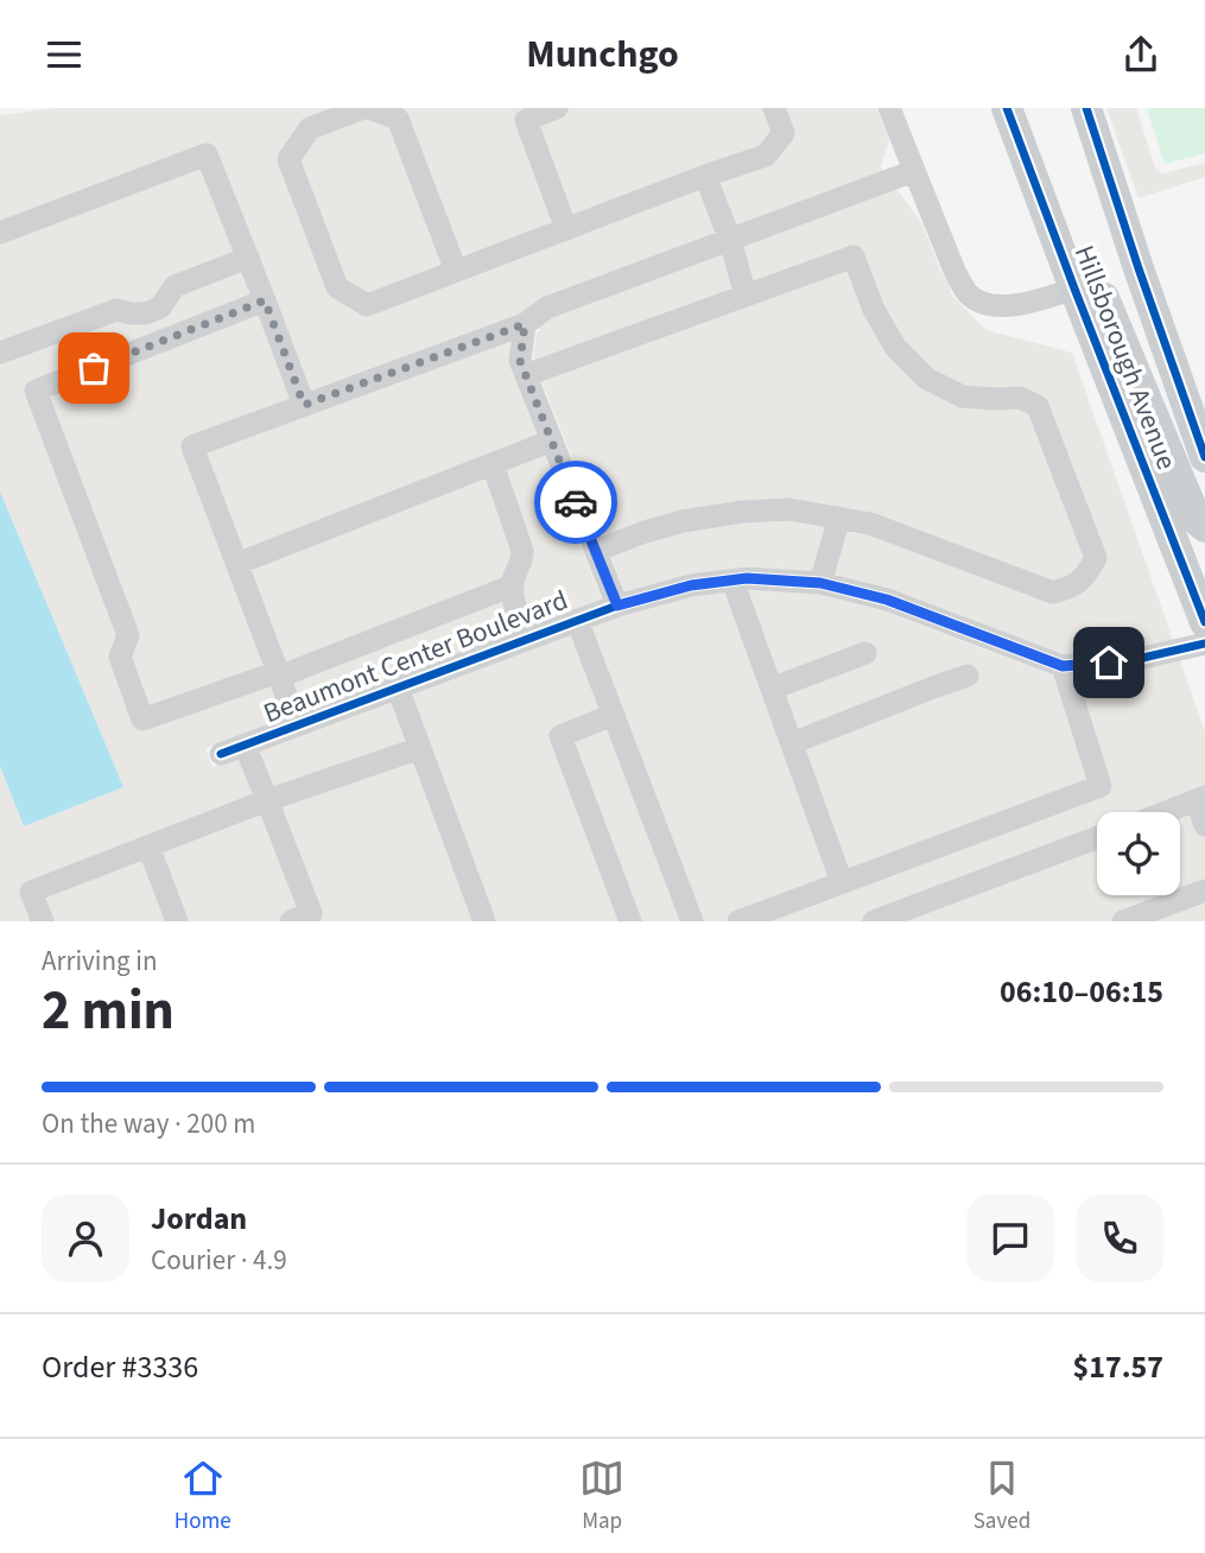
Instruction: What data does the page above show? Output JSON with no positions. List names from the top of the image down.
{
  "streets": {
    "main road": ["Hillsborough Avenue"],
    "street": ["Beaumont Center Boulevard"]
  },
  "page": {
    "header": "Munchgo",
    "heading": ["2 min", "Arriving in", "06:10–06:15"],
    "panel": [
      "Jordan",
      "Courier · 4.9",
      "Order #3336",
      "$17.57"
    ],
    "bar": "On the way · 200 m",
    "tabs": ["Home", "Map", "Saved"]
  }
}
